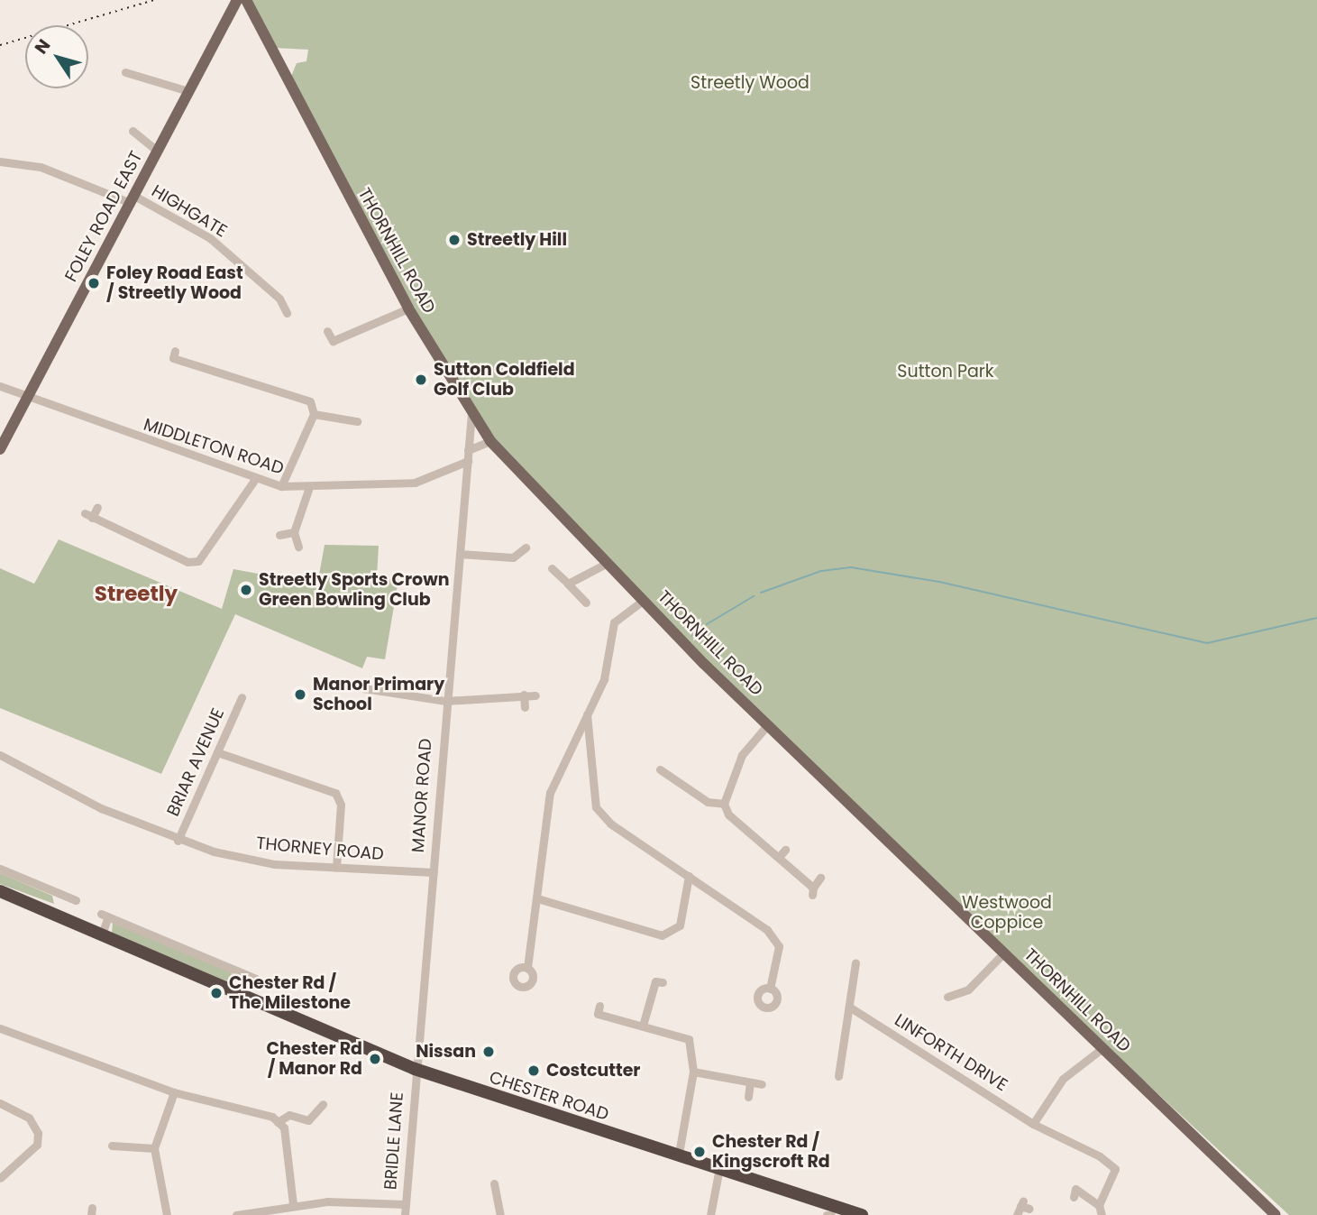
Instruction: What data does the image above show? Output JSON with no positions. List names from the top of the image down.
{
  "streets": {
    "highway": ["CHESTER ROAD"],
    "main road": ["FOLEY ROAD EAST", "THORNHILL ROAD"],
    "street": [
      "HIGHGATE",
      "MIDDLETON ROAD",
      "BRIAR AVENUE",
      "MANOR ROAD",
      "THORNEY ROAD",
      "LINFORTH DRIVE",
      "BRIDLE LANE"
    ]
  },
  "crossings": [
    ["HIGHGATE", "FOLEY ROAD EAST"],
    ["FOLEY ROAD EAST", "MIDDLETON ROAD"],
    ["THORNHILL ROAD", "MANOR ROAD"],
    ["MIDDLETON ROAD", "MANOR ROAD"],
    ["BRIAR AVENUE", "THORNEY ROAD"],
    ["MANOR ROAD", "THORNEY ROAD"],
    ["MANOR ROAD", "CHESTER ROAD"],
    ["MANOR ROAD", "BRIDLE LANE"],
    ["CHESTER ROAD", "BRIDLE LANE"]
  ],
  "districts": ["Streetly"],
  "parks": ["Streetly Wood", "Sutton Park", "Westwood Coppice"],
  "places": [
    "Streetly Hill",
    "Foley Road East / Streetly Wood",
    "Sutton Coldfield Golf Club",
    "Streetly Sports Crown Green Bowling Club",
    "Manor Primary School",
    "Chester Rd / The Milestone",
    "Nissan",
    "Chester Rd / Manor Rd",
    "Costcutter",
    "Chester Rd / Kingscroft Rd"
  ],
  "north": "top left"
}
